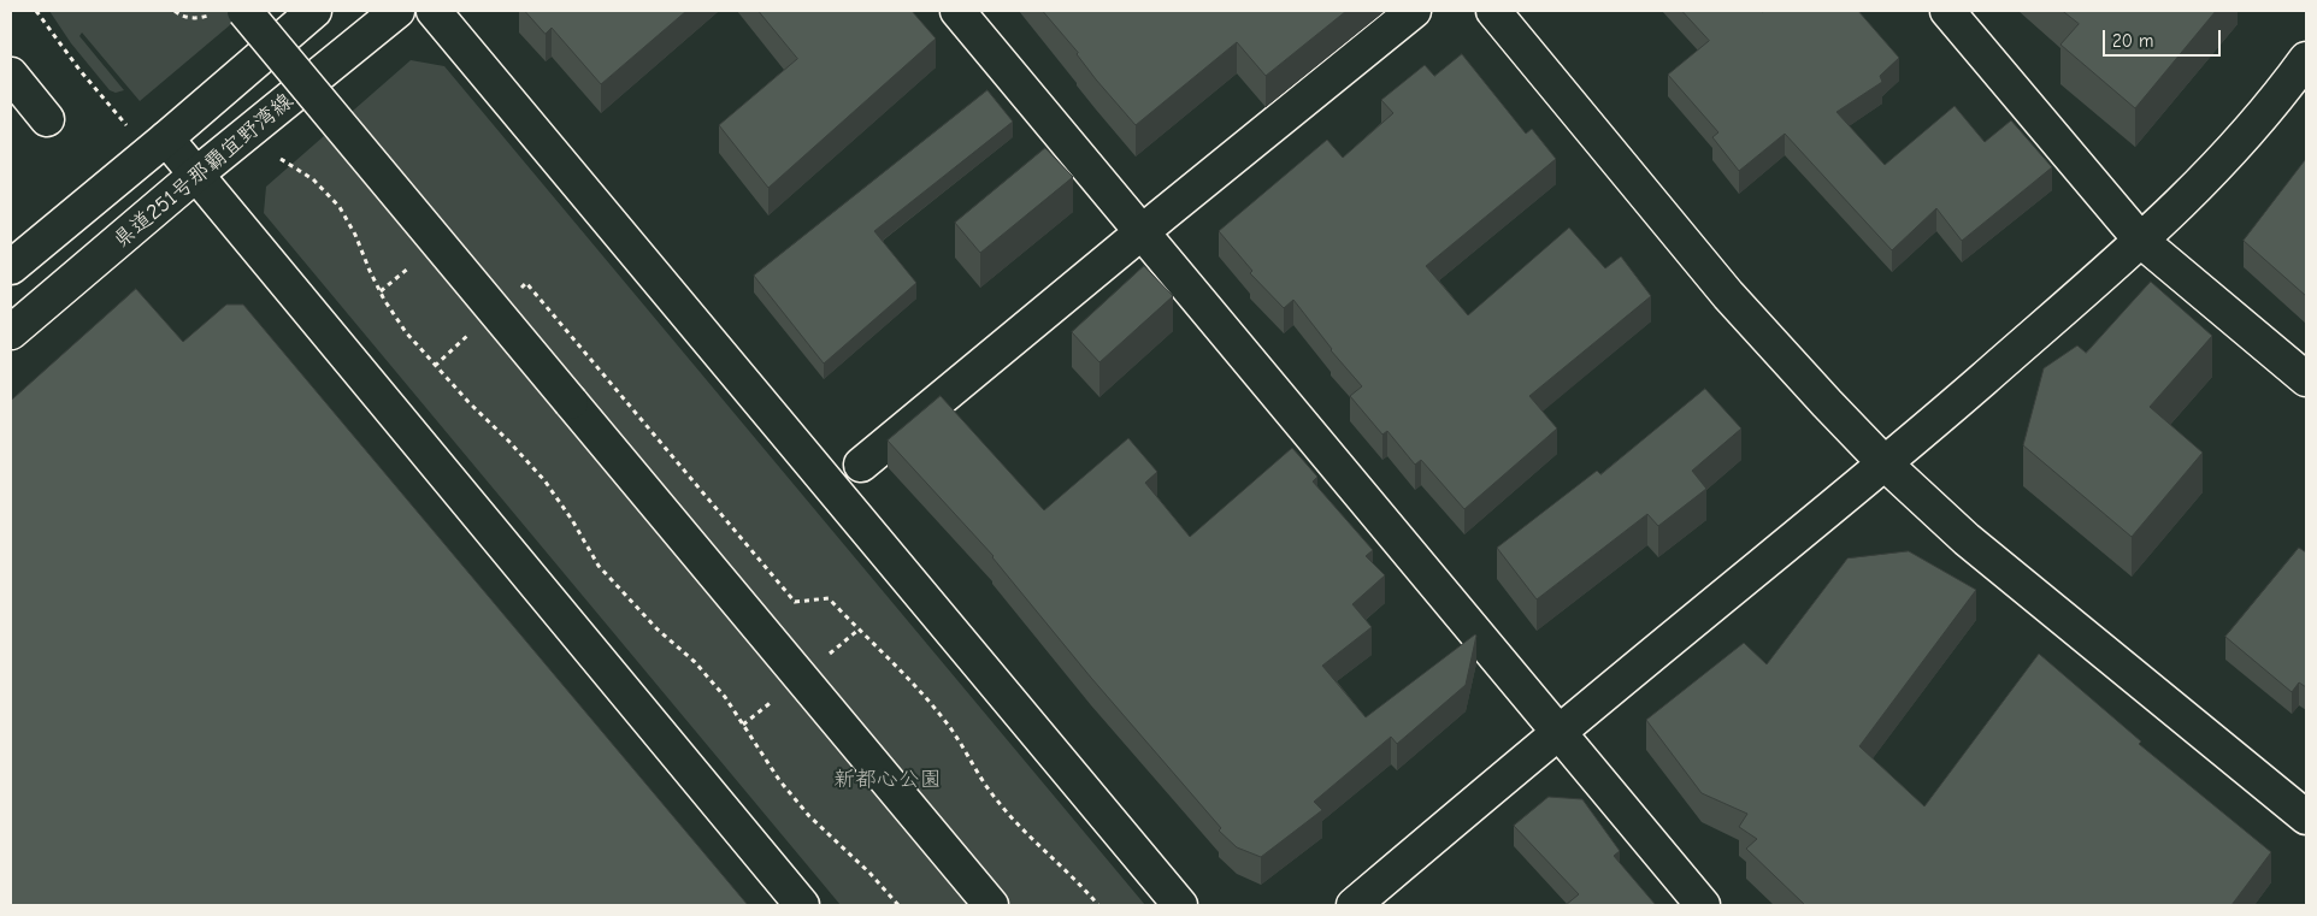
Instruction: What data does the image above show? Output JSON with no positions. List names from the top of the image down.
{
  "streets": {
    "street": ["県道251号那覇宜野湾線"]
  },
  "parks": ["新都心公園"],
  "scale_bar": "20 m"
}
